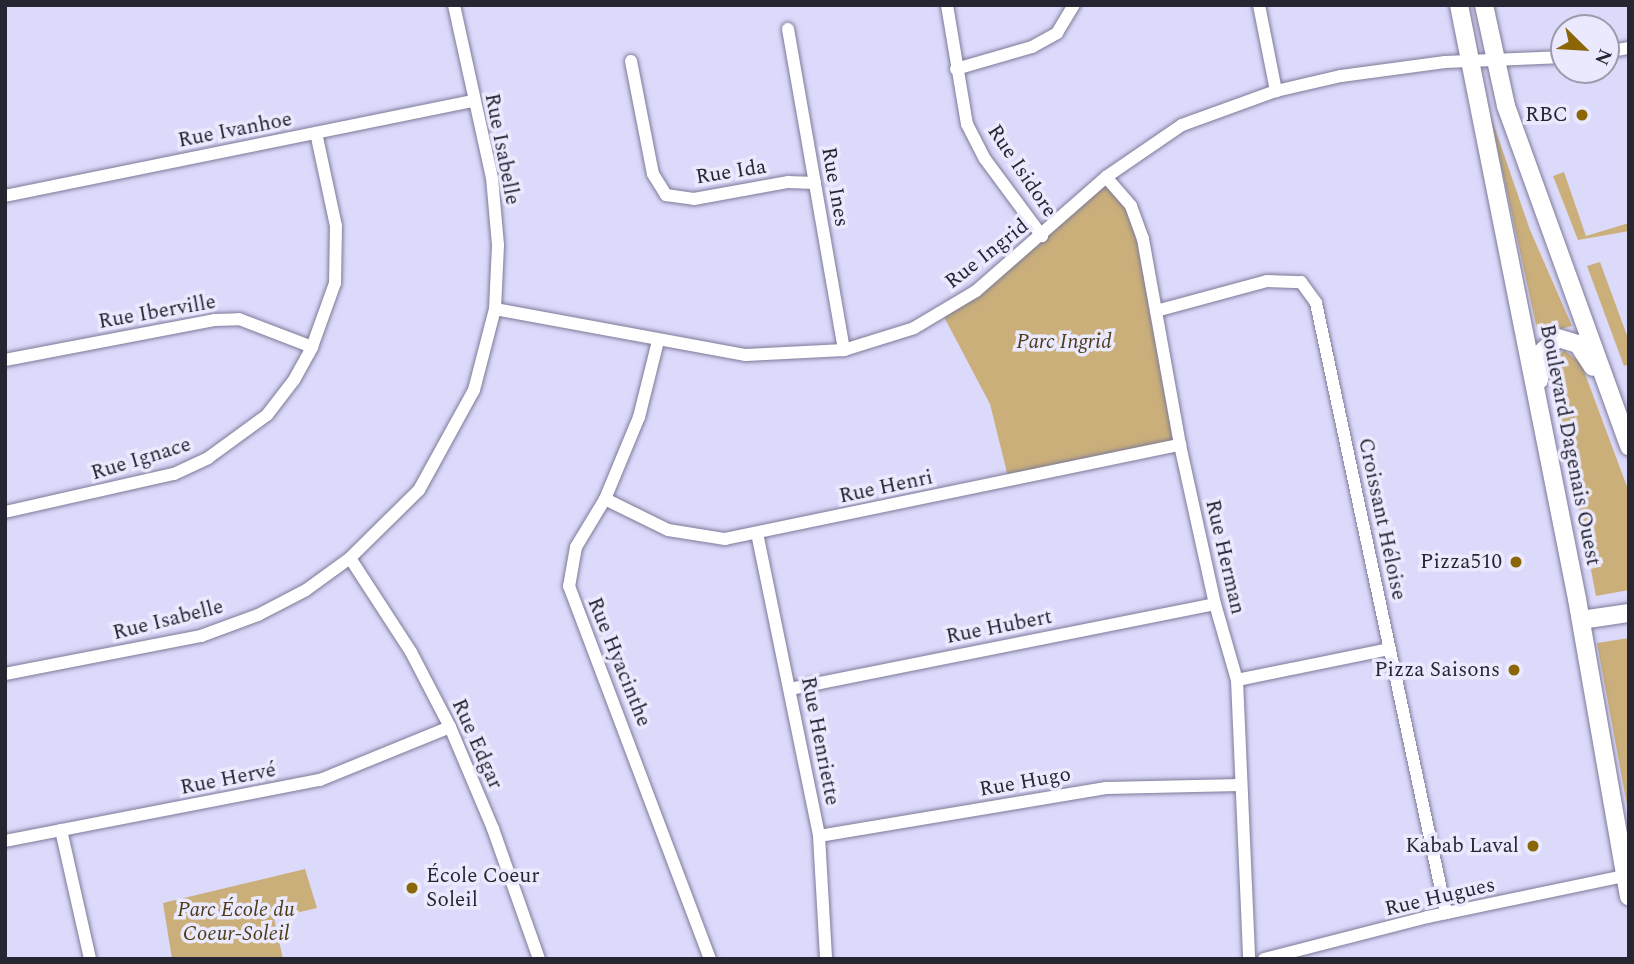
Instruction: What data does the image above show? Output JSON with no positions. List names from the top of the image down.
{
  "streets": {
    "main road": ["Boulevard Dagenais Ouest"],
    "street": [
      "Rue Ivanhoe",
      "Rue Isabelle",
      "Rue Isidore",
      "Rue Ida",
      "Rue Ines",
      "Rue Ingrid",
      "Rue Iberville",
      "Rue Ignace",
      "Rue Henri",
      "Croissant Héloise",
      "Rue Herman",
      "Rue Hubert",
      "Rue Hyacinthe",
      "Rue Henriette",
      "Rue Edgar",
      "Rue Hervé",
      "Rue Hugo",
      "Rue Hugues"
    ]
  },
  "crossings": [
    ["Rue Ivanhoe", "Rue Isabelle"],
    ["Rue Ivanhoe", "Rue Ignace"],
    ["Rue Isabelle", "Rue Ingrid"],
    ["Rue Isabelle", "Rue Edgar"],
    ["Rue Isidore", "Rue Ingrid"],
    ["Rue Ida", "Rue Ines"],
    ["Rue Ines", "Rue Ingrid"],
    ["Rue Ingrid", "Boulevard Dagenais Ouest"],
    ["Rue Ingrid", "Rue Herman"],
    ["Rue Ingrid", "Rue Hyacinthe"],
    ["Rue Iberville", "Rue Ignace"],
    ["Boulevard Dagenais Ouest", "Rue Hugues"],
    ["Rue Henri", "Rue Herman"],
    ["Rue Henri", "Rue Hyacinthe"],
    ["Rue Henri", "Rue Henriette"],
    ["Croissant Héloise", "Rue Herman"],
    ["Croissant Héloise", "Rue Hugues"],
    ["Rue Herman", "Rue Hubert"],
    ["Rue Herman", "Rue Hugo"],
    ["Rue Hubert", "Rue Henriette"],
    ["Rue Henriette", "Rue Hugo"],
    ["Rue Edgar", "Rue Hervé"]
  ],
  "parks": ["Parc Ingrid", "Parc École du Coeur-Soleil"],
  "places": [
    "RBC",
    "Pizza510",
    "Pizza Saisons",
    "Kabab Laval",
    "École Coeur Soleil"
  ],
  "north": "bottom right"
}
